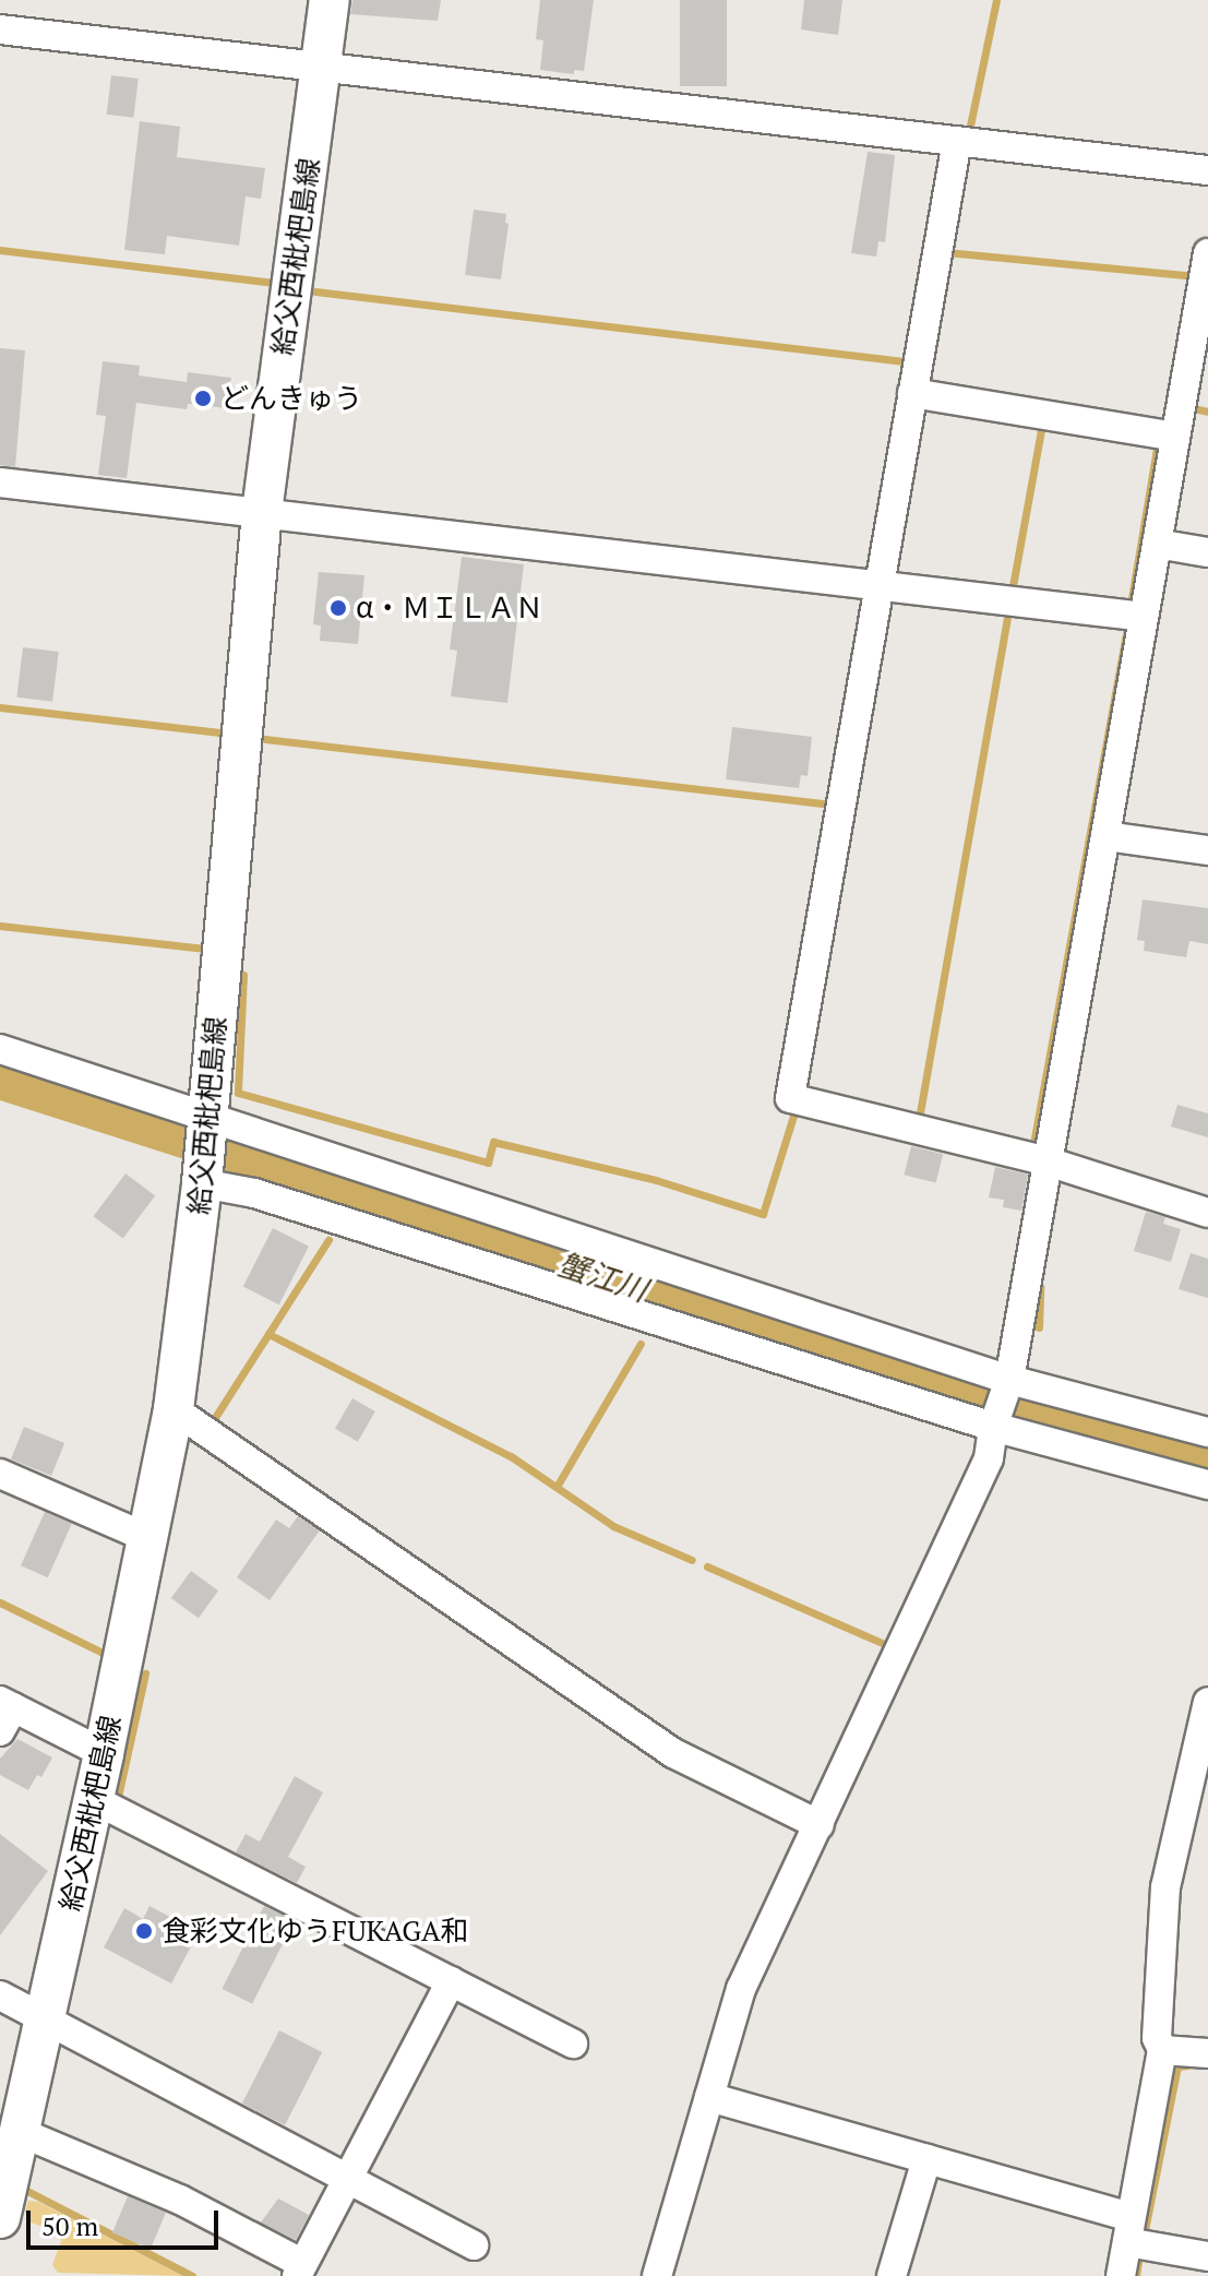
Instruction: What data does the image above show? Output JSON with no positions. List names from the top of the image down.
{
  "streets": {
    "main road": ["給父西枇杷島線"]
  },
  "water": ["蟹江川"],
  "places": ["どんきゅう", "α・ＭＩＬＡＮ", "食彩文化ゆうFUKAGA和"],
  "scale_bar": "50 m"
}
